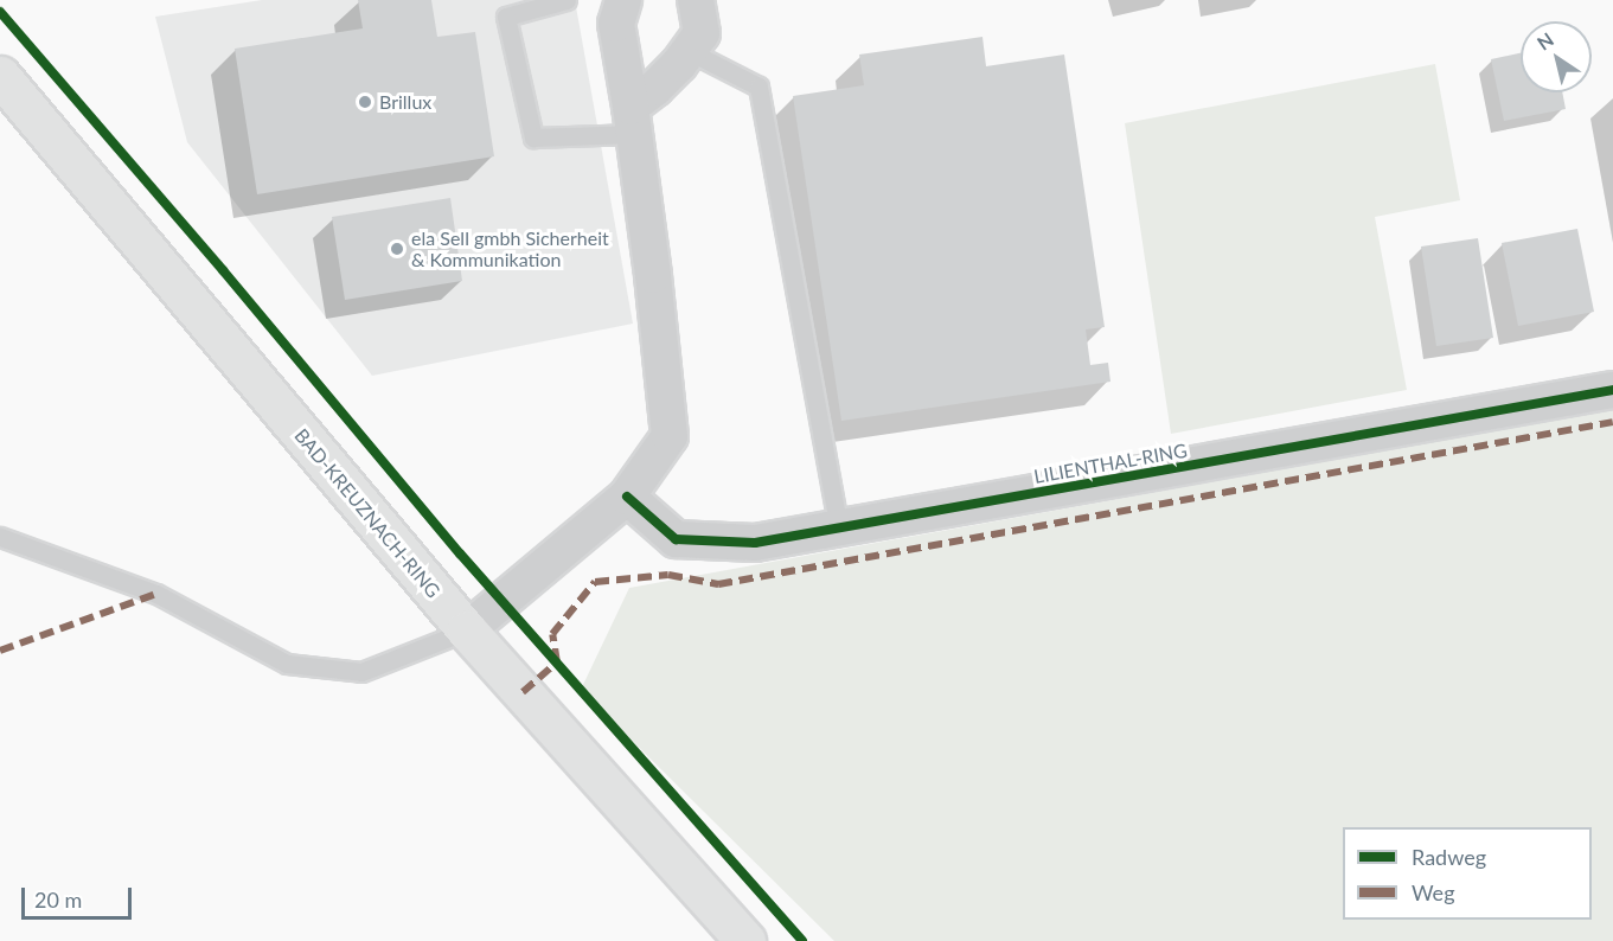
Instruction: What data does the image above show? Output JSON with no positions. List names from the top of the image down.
{
  "streets": {
    "main road": ["BAD-KREUZNACH-RING"],
    "street": ["LILIENTHAL-RING"]
  },
  "places": ["Brillux", "ela Sell gmbh Sicherheit & Kommunikation"],
  "legend": ["Radweg", "Weg"],
  "scale_bar": "20 m",
  "north": "top left"
}
